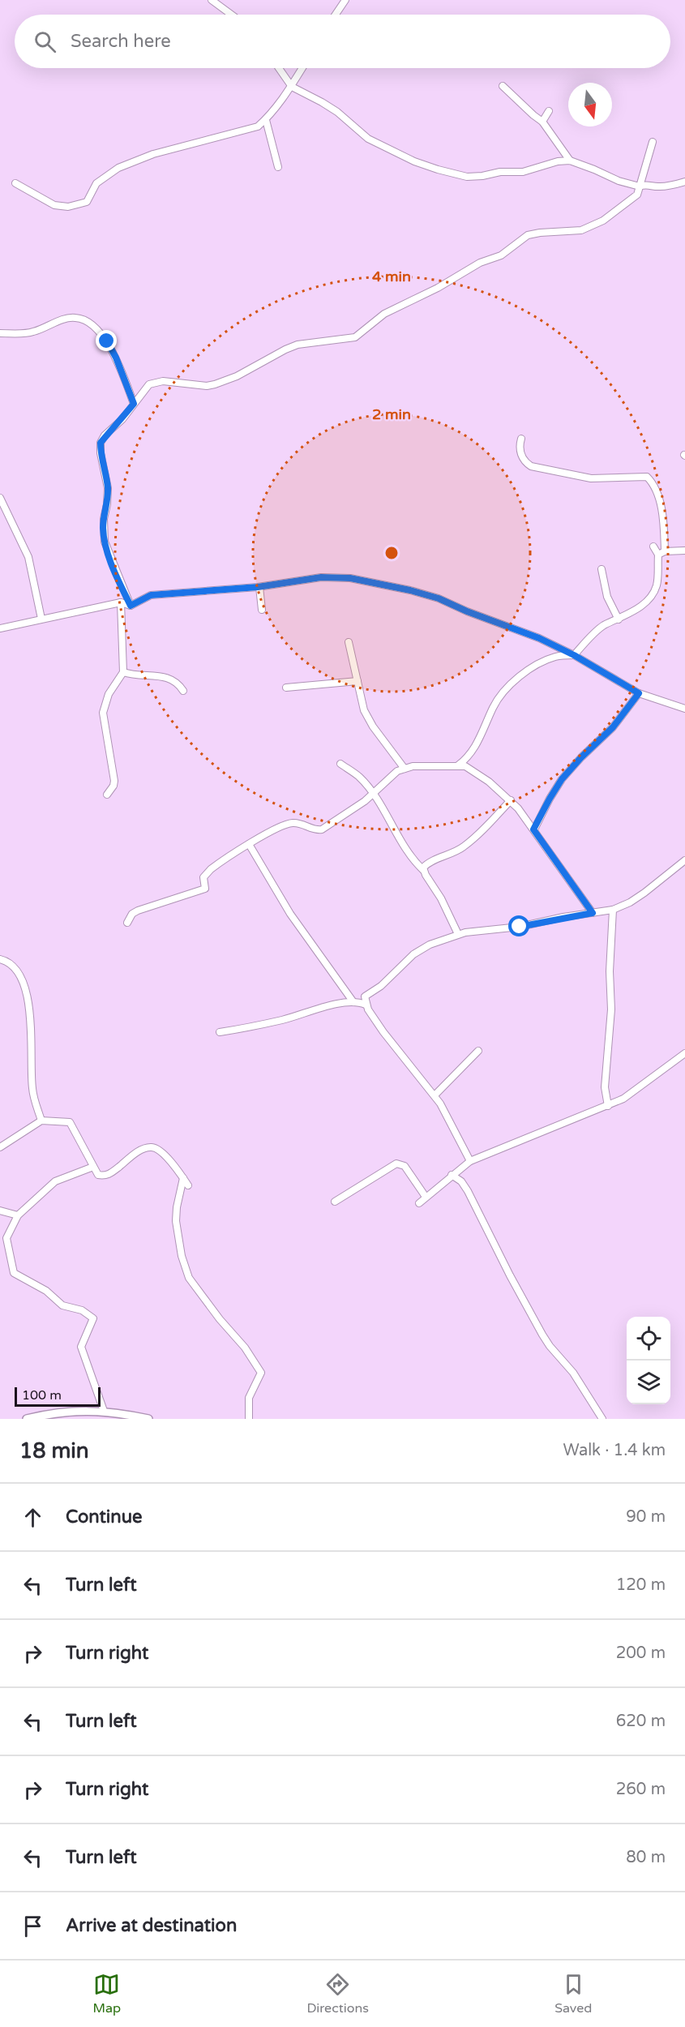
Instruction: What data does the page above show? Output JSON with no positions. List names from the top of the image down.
{
  "scale_bar": "100 m",
  "north": "bottom",
  "page": {
    "search": "Search here",
    "scale": "100 m",
    "heading": ["18 min", "Walk · 1.4 km"],
    "list": [
      ["Continue", "90 m"],
      ["Turn left", "120 m"],
      ["Turn right", "200 m"],
      ["Turn left", "620 m"],
      ["Turn right", "260 m"],
      ["Turn left", "80 m"],
      "Arrive at destination"
    ],
    "nav": ["Map", "Directions", "Saved"]
  },
  "rings": ["4 min", "2 min"]
}
